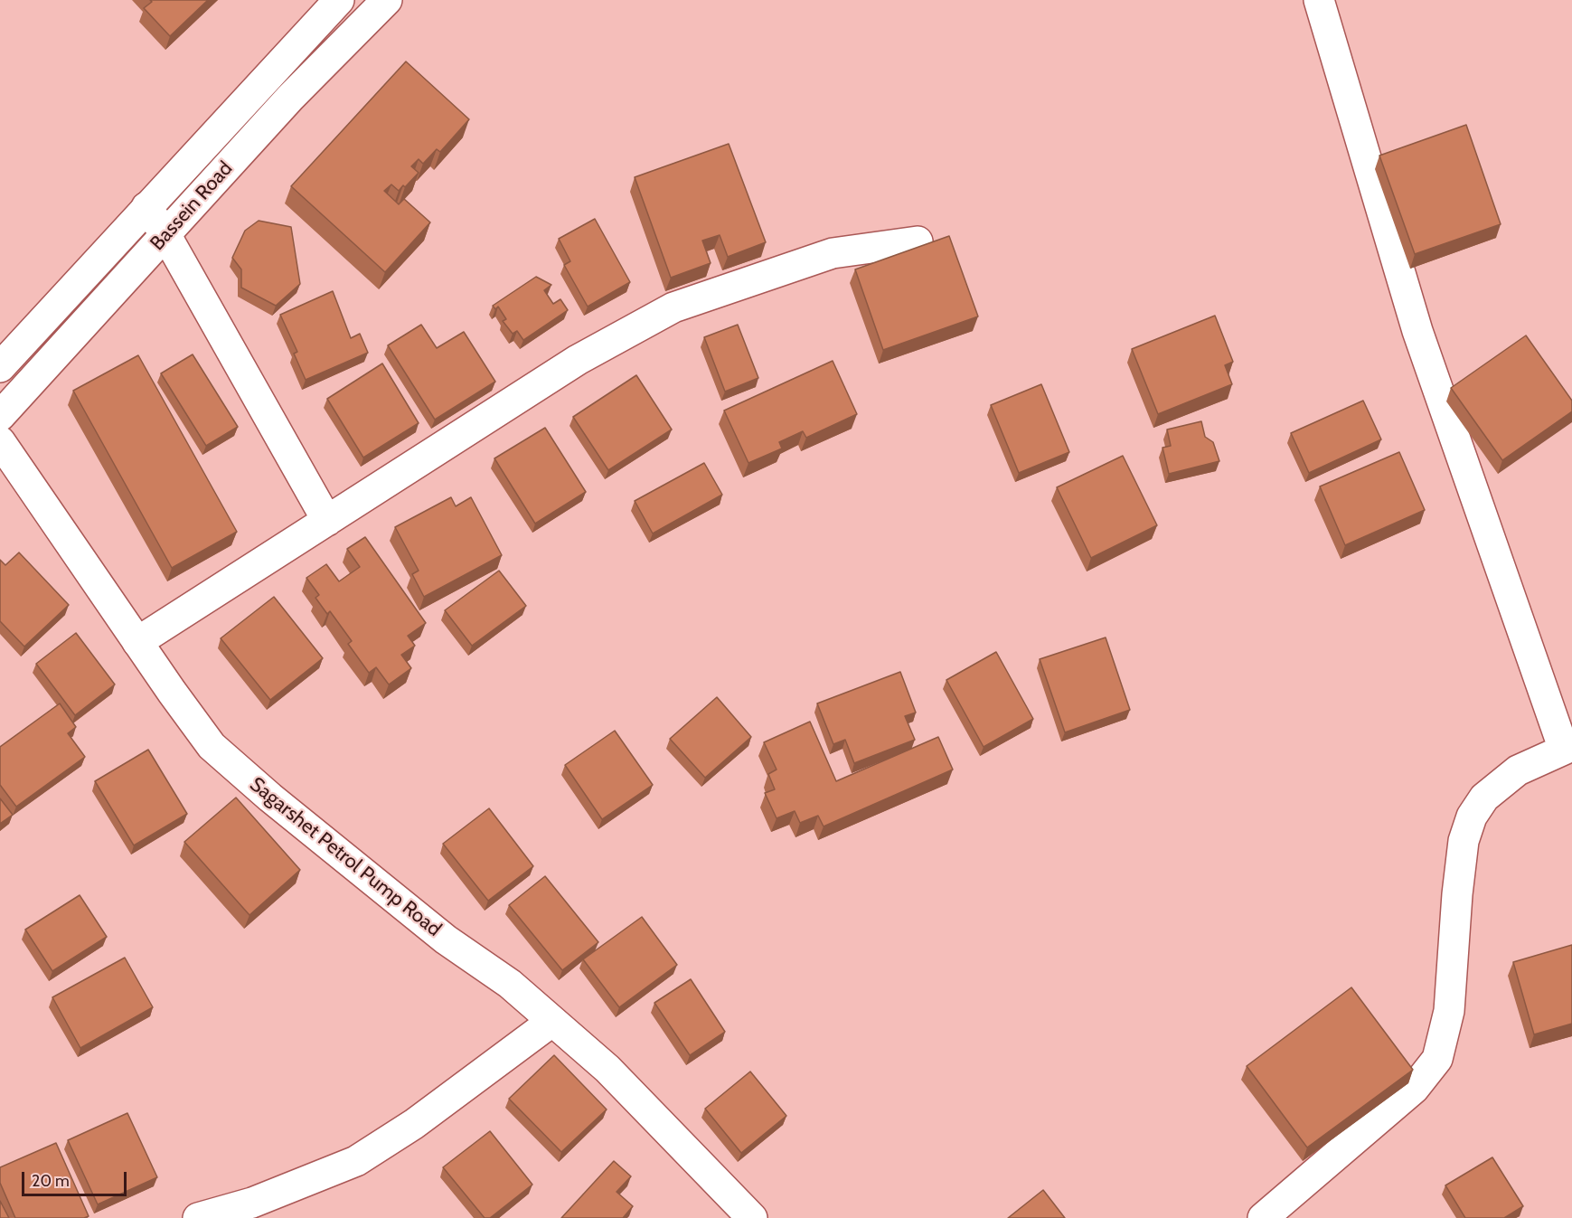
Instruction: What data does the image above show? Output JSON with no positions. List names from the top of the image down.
{
  "streets": {
    "street": ["Bassein Road", "Sagarshet Petrol Pump Road"]
  },
  "scale_bar": "20 m"
}
